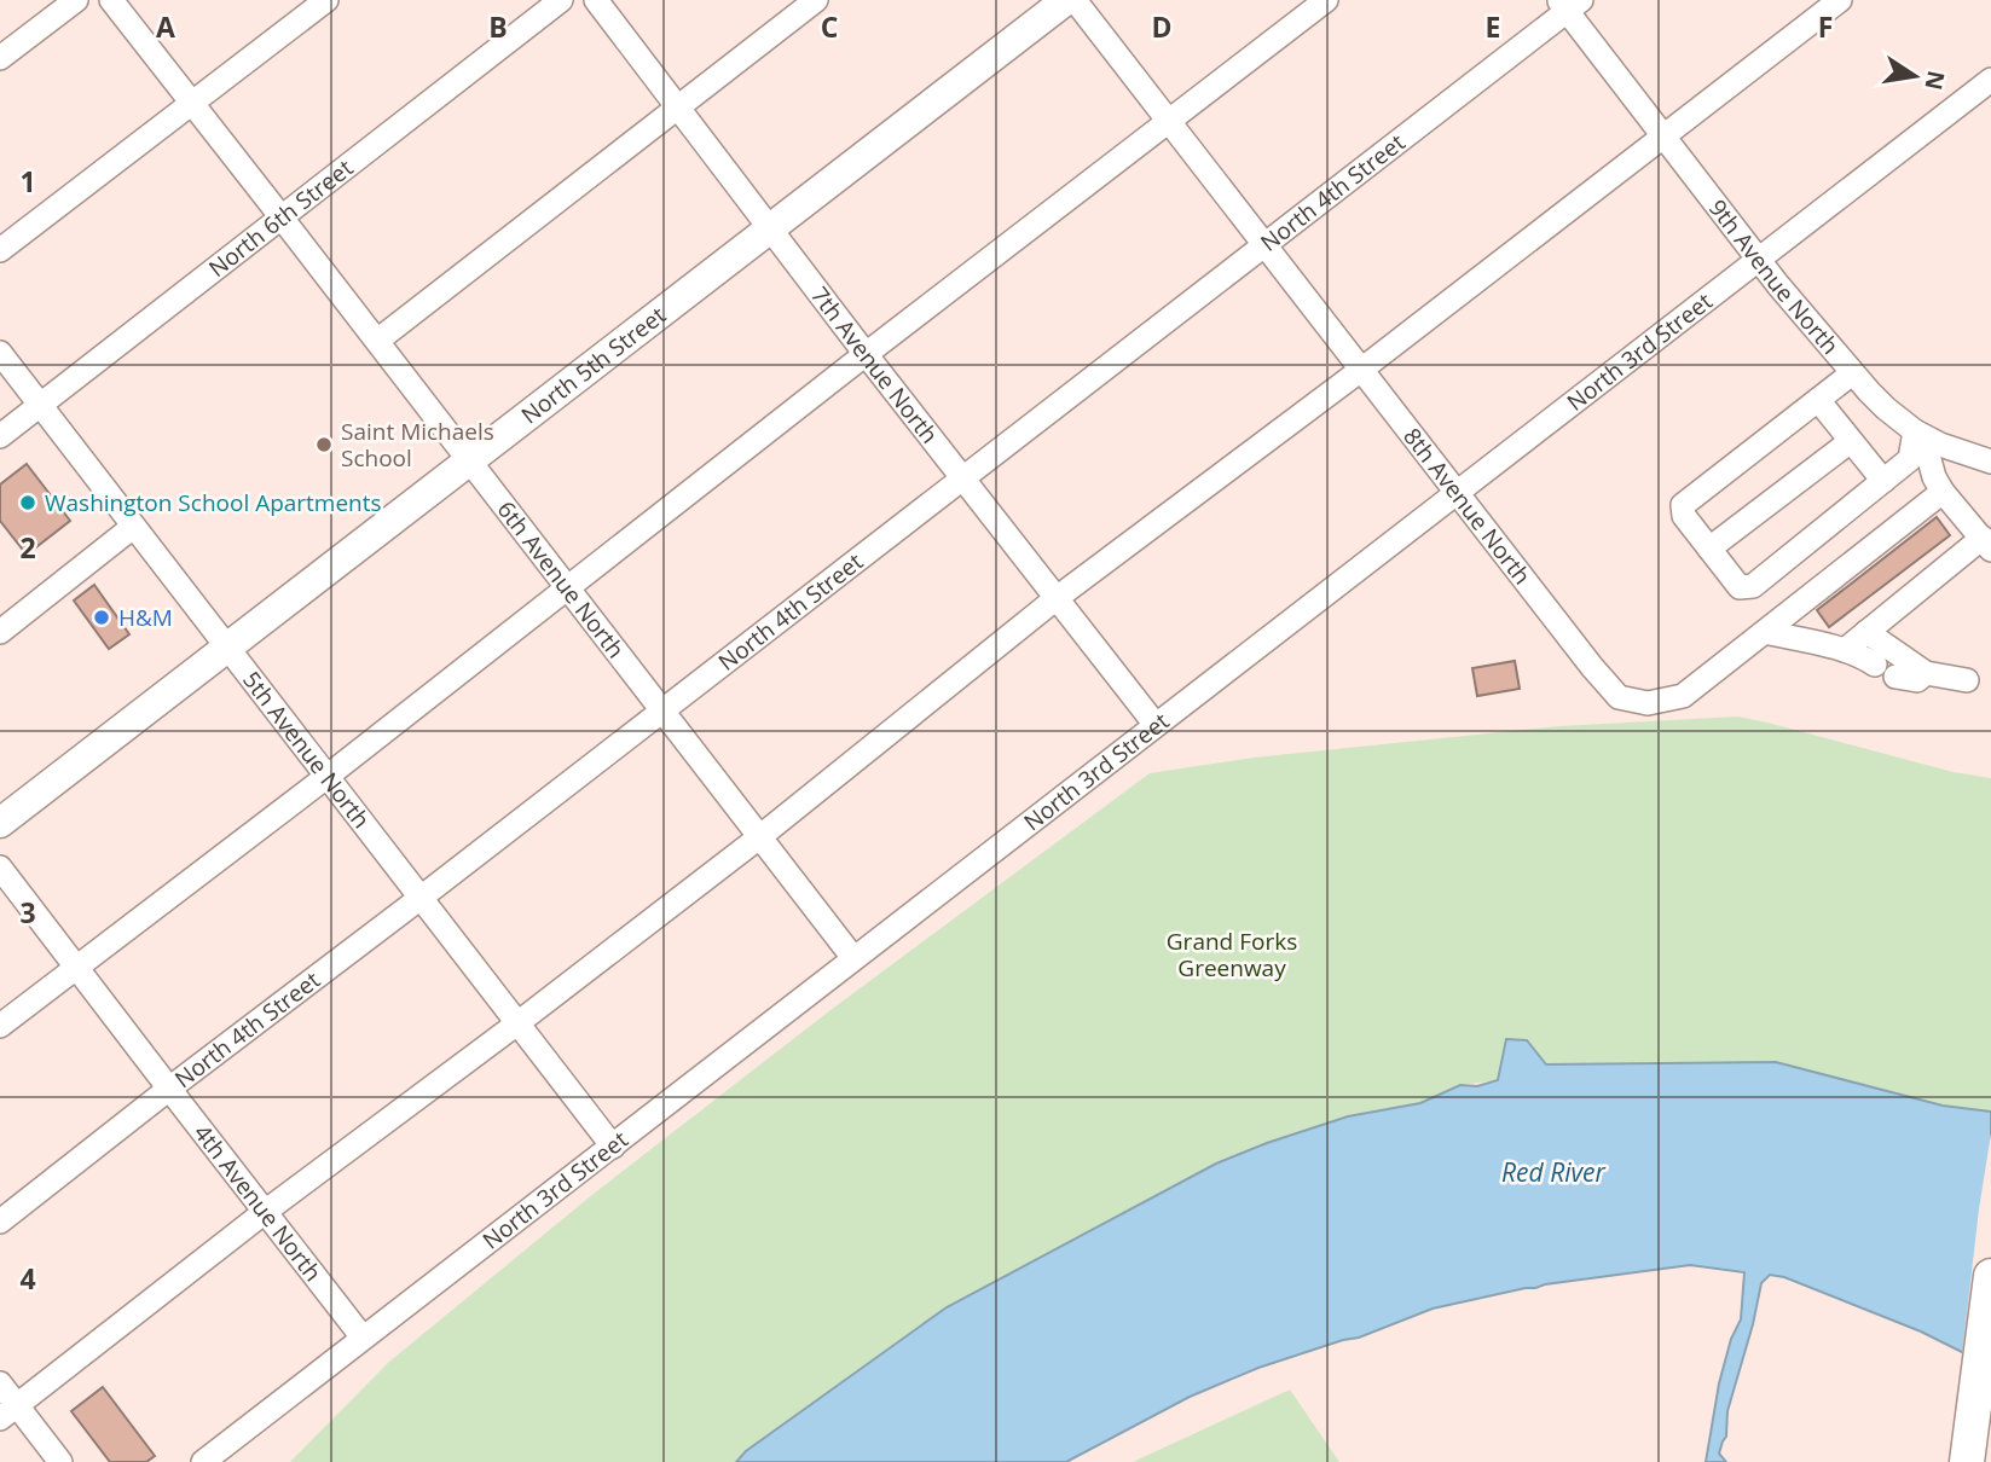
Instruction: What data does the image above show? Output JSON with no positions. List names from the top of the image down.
{
  "streets": {
    "main road": ["North 5th Street"],
    "street": [
      "North 4th Street",
      "North 6th Street",
      "9th Avenue North",
      "North 3rd Street",
      "7th Avenue North",
      "8th Avenue North",
      "6th Avenue North",
      "5th Avenue North",
      "4th Avenue North"
    ]
  },
  "crossings": [
    ["North 4th Street", "9th Avenue North"],
    ["North 4th Street", "7th Avenue North"],
    ["North 4th Street", "8th Avenue North"],
    ["North 4th Street", "6th Avenue North"],
    ["North 4th Street", "5th Avenue North"],
    ["North 4th Street", "4th Avenue North"],
    ["North 6th Street", "6th Avenue North"],
    ["North 6th Street", "5th Avenue North"],
    ["9th Avenue North", "North 3rd Street"],
    ["9th Avenue North", "8th Avenue North"],
    ["North 3rd Street", "7th Avenue North"],
    ["North 3rd Street", "8th Avenue North"],
    ["North 3rd Street", "6th Avenue North"],
    ["North 3rd Street", "5th Avenue North"],
    ["North 3rd Street", "4th Avenue North"],
    ["7th Avenue North", "North 5th Street"],
    ["North 5th Street", "6th Avenue North"],
    ["North 5th Street", "5th Avenue North"]
  ],
  "water": ["Red River"],
  "parks": ["Grand Forks Greenway"],
  "places": ["Saint Michaels School", "Washington School Apartments", "H&M"],
  "north": "right",
  "grid": {
    "columns": [
      "A",
      "B",
      "C",
      "D",
      "E",
      "F"
    ],
    "rows": [
      "1",
      "2",
      "3",
      "4"
    ]
  }
}
